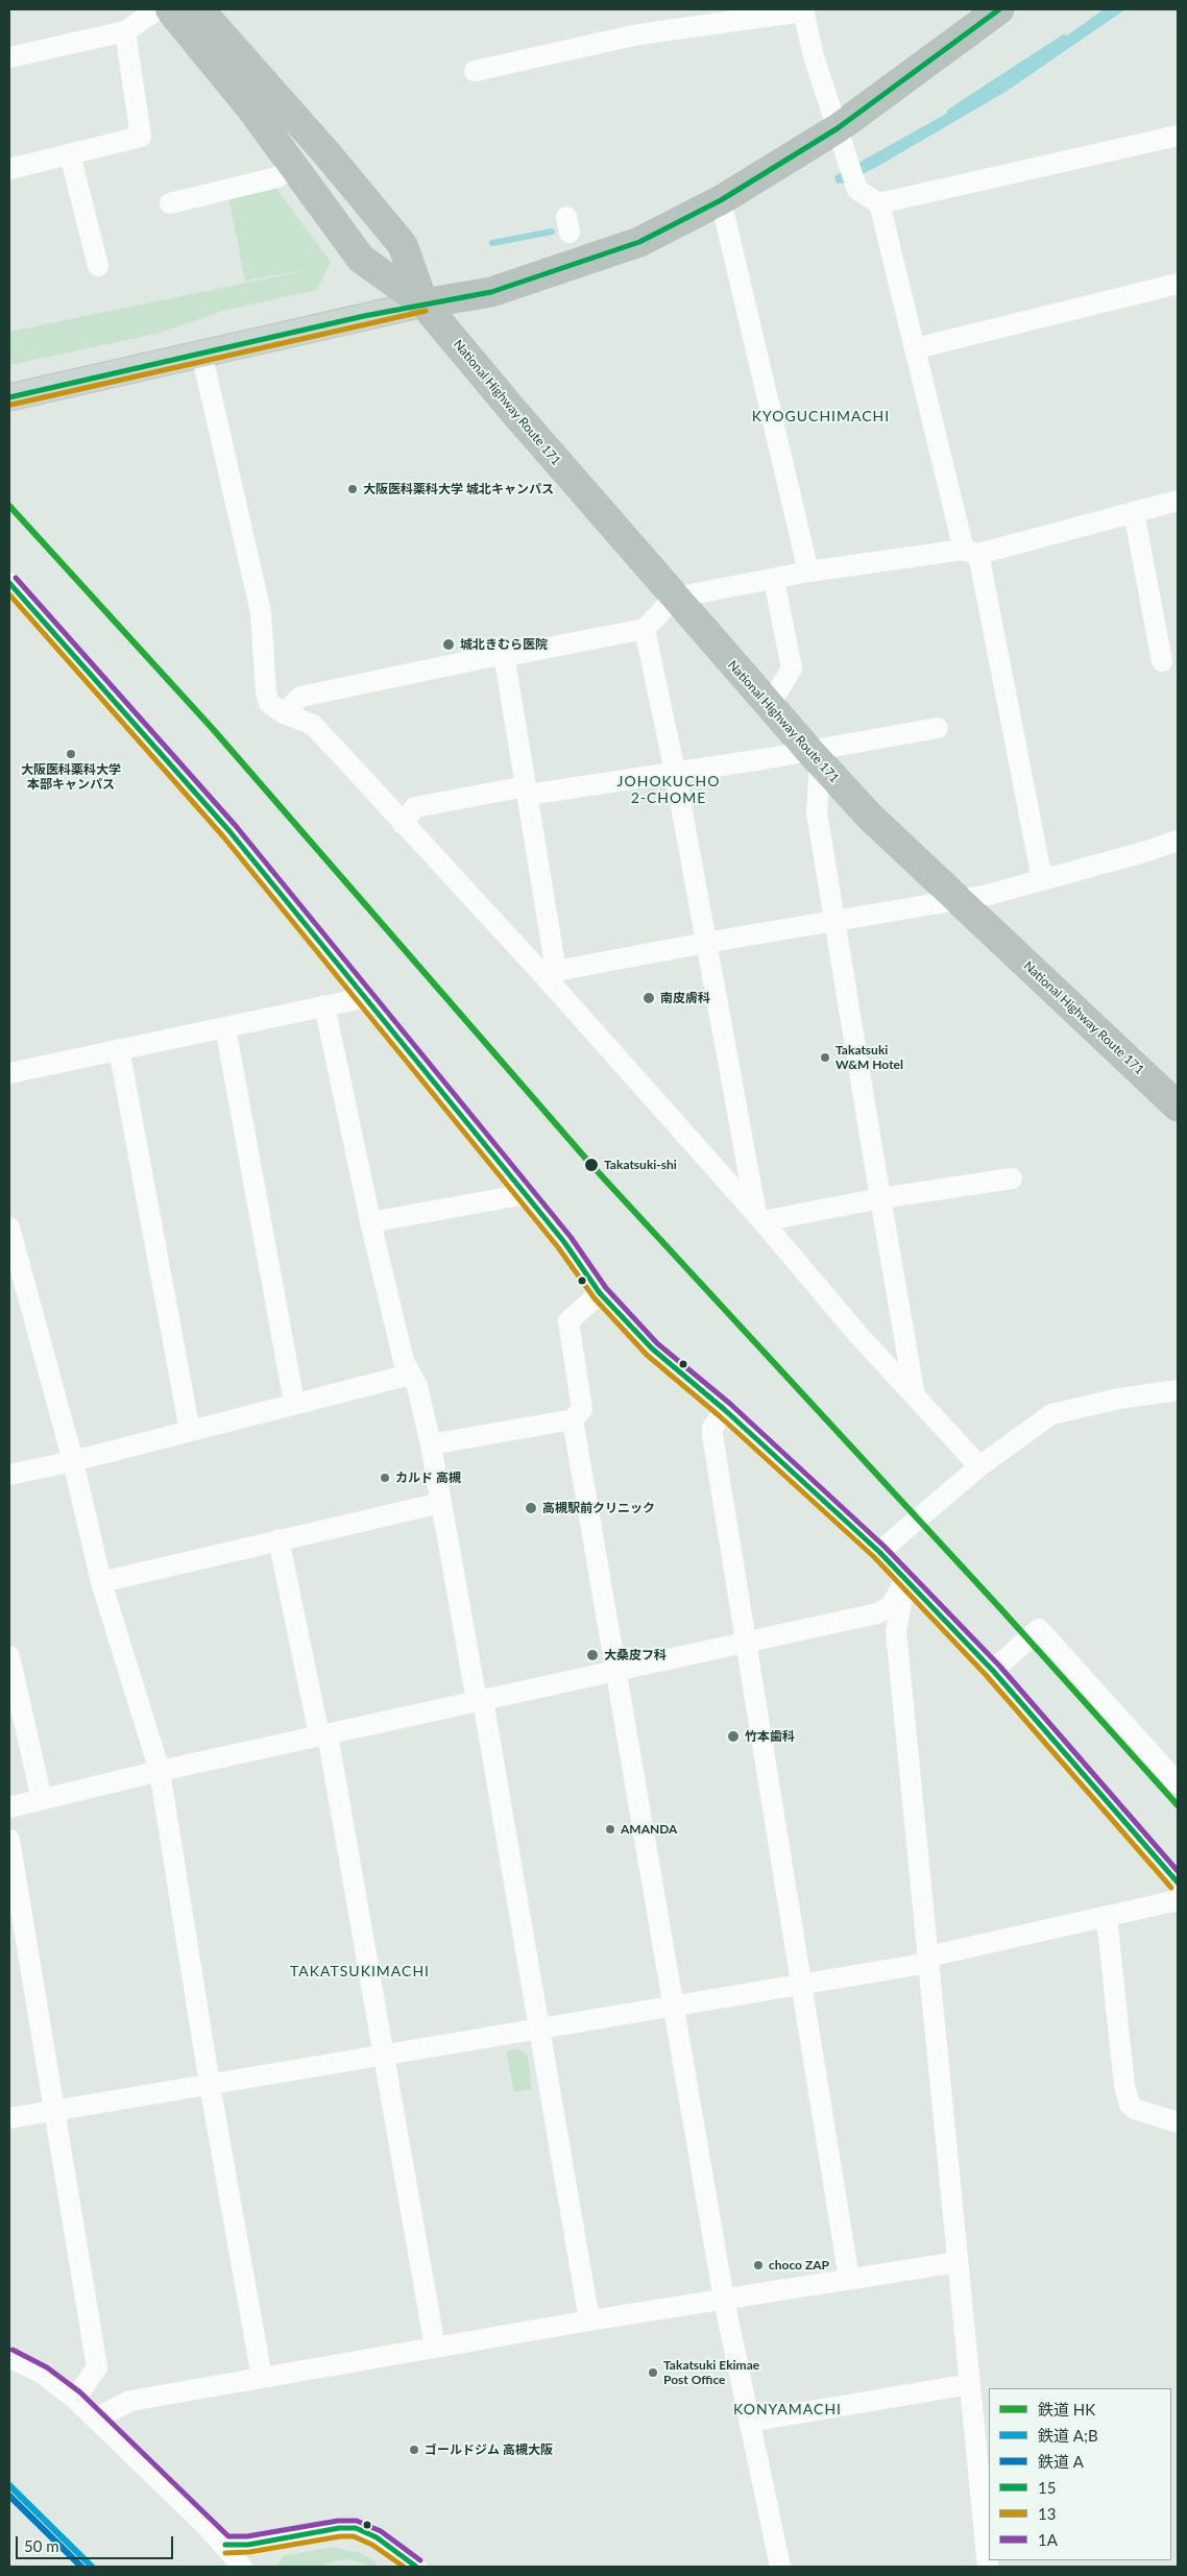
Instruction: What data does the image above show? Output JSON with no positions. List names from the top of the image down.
{
  "streets": {
    "highway": ["National Highway Route 171"]
  },
  "districts": [
    "KYOGUCHIMACHI",
    "JOHOKUCHO 2-CHOME",
    "TAKATSUKIMACHI",
    "KONYAMACHI"
  ],
  "places": [
    "大阪医科薬科大学 城北キャンパス",
    "城北きむら医院",
    "大阪医科薬科大学 本部キャンパス",
    "南皮膚科",
    "Takatsuki W&M Hotel",
    "Takatsuki-shi",
    "カルド 高槻",
    "高槻駅前クリニック",
    "大桑皮フ科",
    "竹本歯科",
    "AMANDA",
    "choco ZAP",
    "Takatsuki Ekimae Post Office",
    "ゴールドジム 高槻大阪"
  ],
  "lines": [
    "transit line 15",
    "transit line 13",
    "rail line HK",
    "transit line 1A",
    "rail line A;B",
    "rail line A"
  ],
  "legend": [
    "鉄道 HK",
    "鉄道 A;B",
    "鉄道 A",
    "15",
    "13",
    "1A"
  ],
  "scale_bar": "50 m"
}
